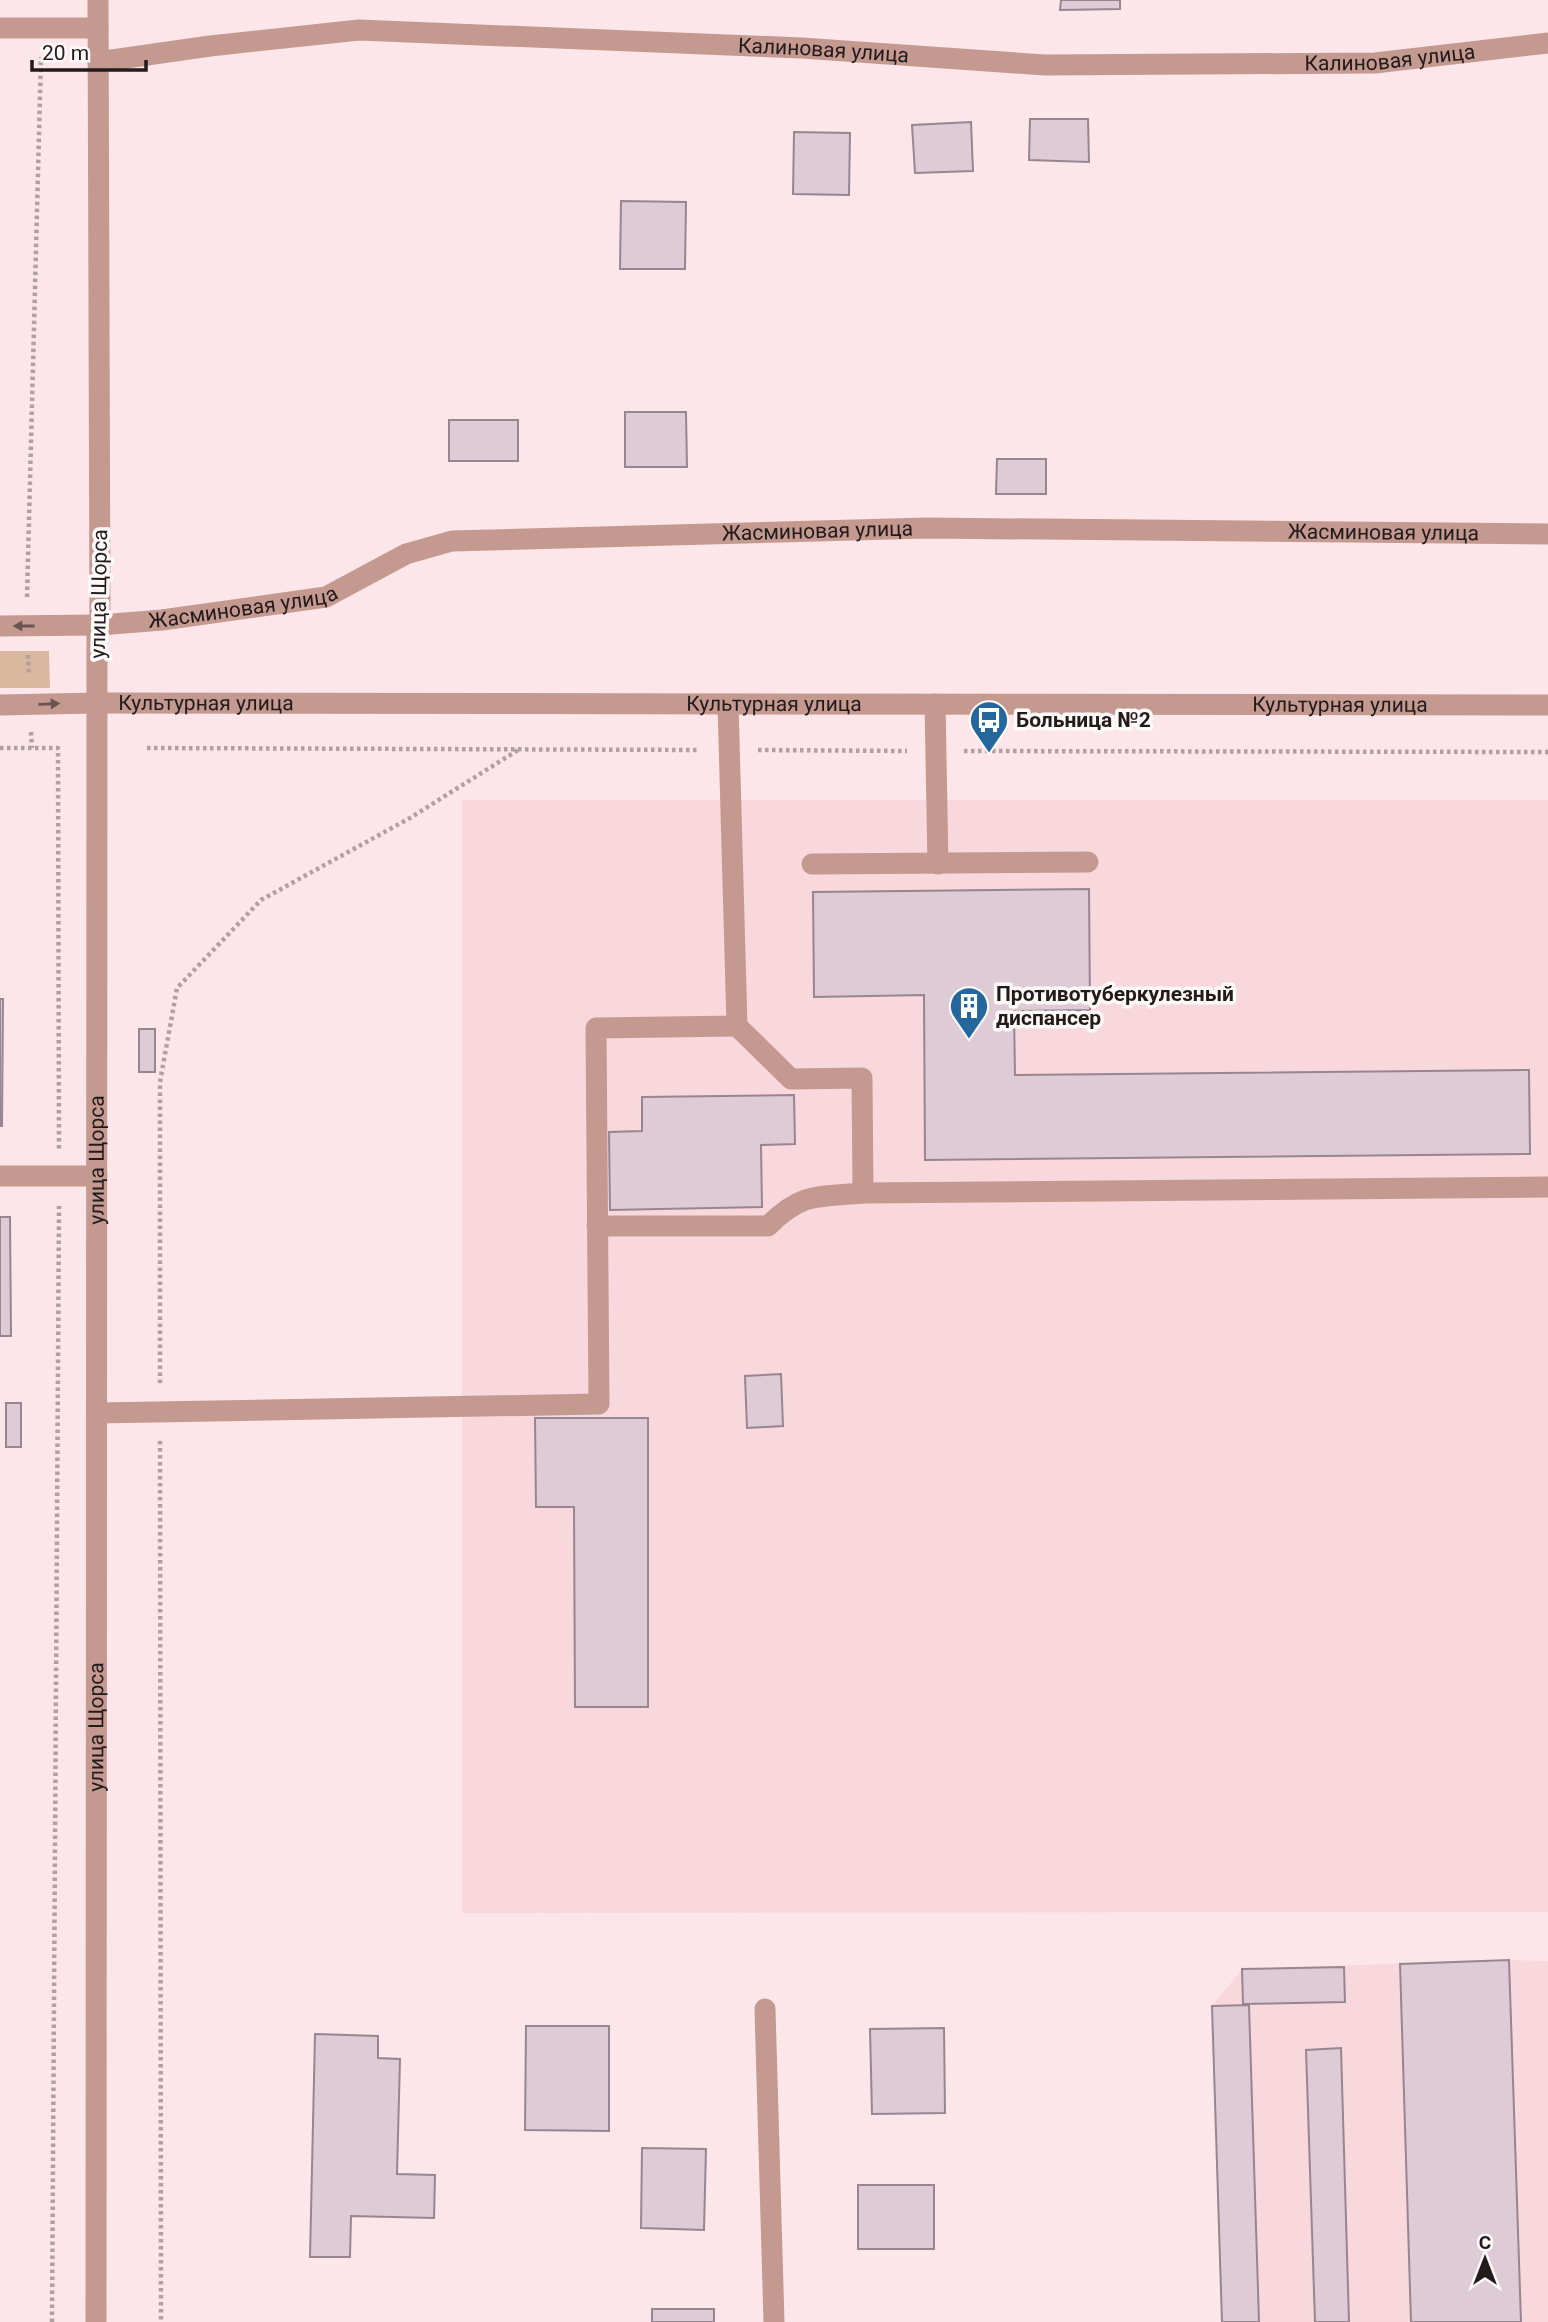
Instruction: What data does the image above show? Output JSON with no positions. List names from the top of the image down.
{
  "streets": {
    "street": [
      "Калиновая улица",
      "Жасминовая улица",
      "улица Щорса",
      "Культурная улица"
    ]
  },
  "crossings": [
    ["Калиновая улица", "улица Щорса"],
    ["Жасминовая улица", "улица Щорса"],
    ["улица Щорса", "Культурная улица"]
  ],
  "places": {
    "bus stop": ["Больница №2"],
    "building": ["Противотуберкулезный диспансер"]
  },
  "scale_bar": "20 m",
  "north": "top"
}
